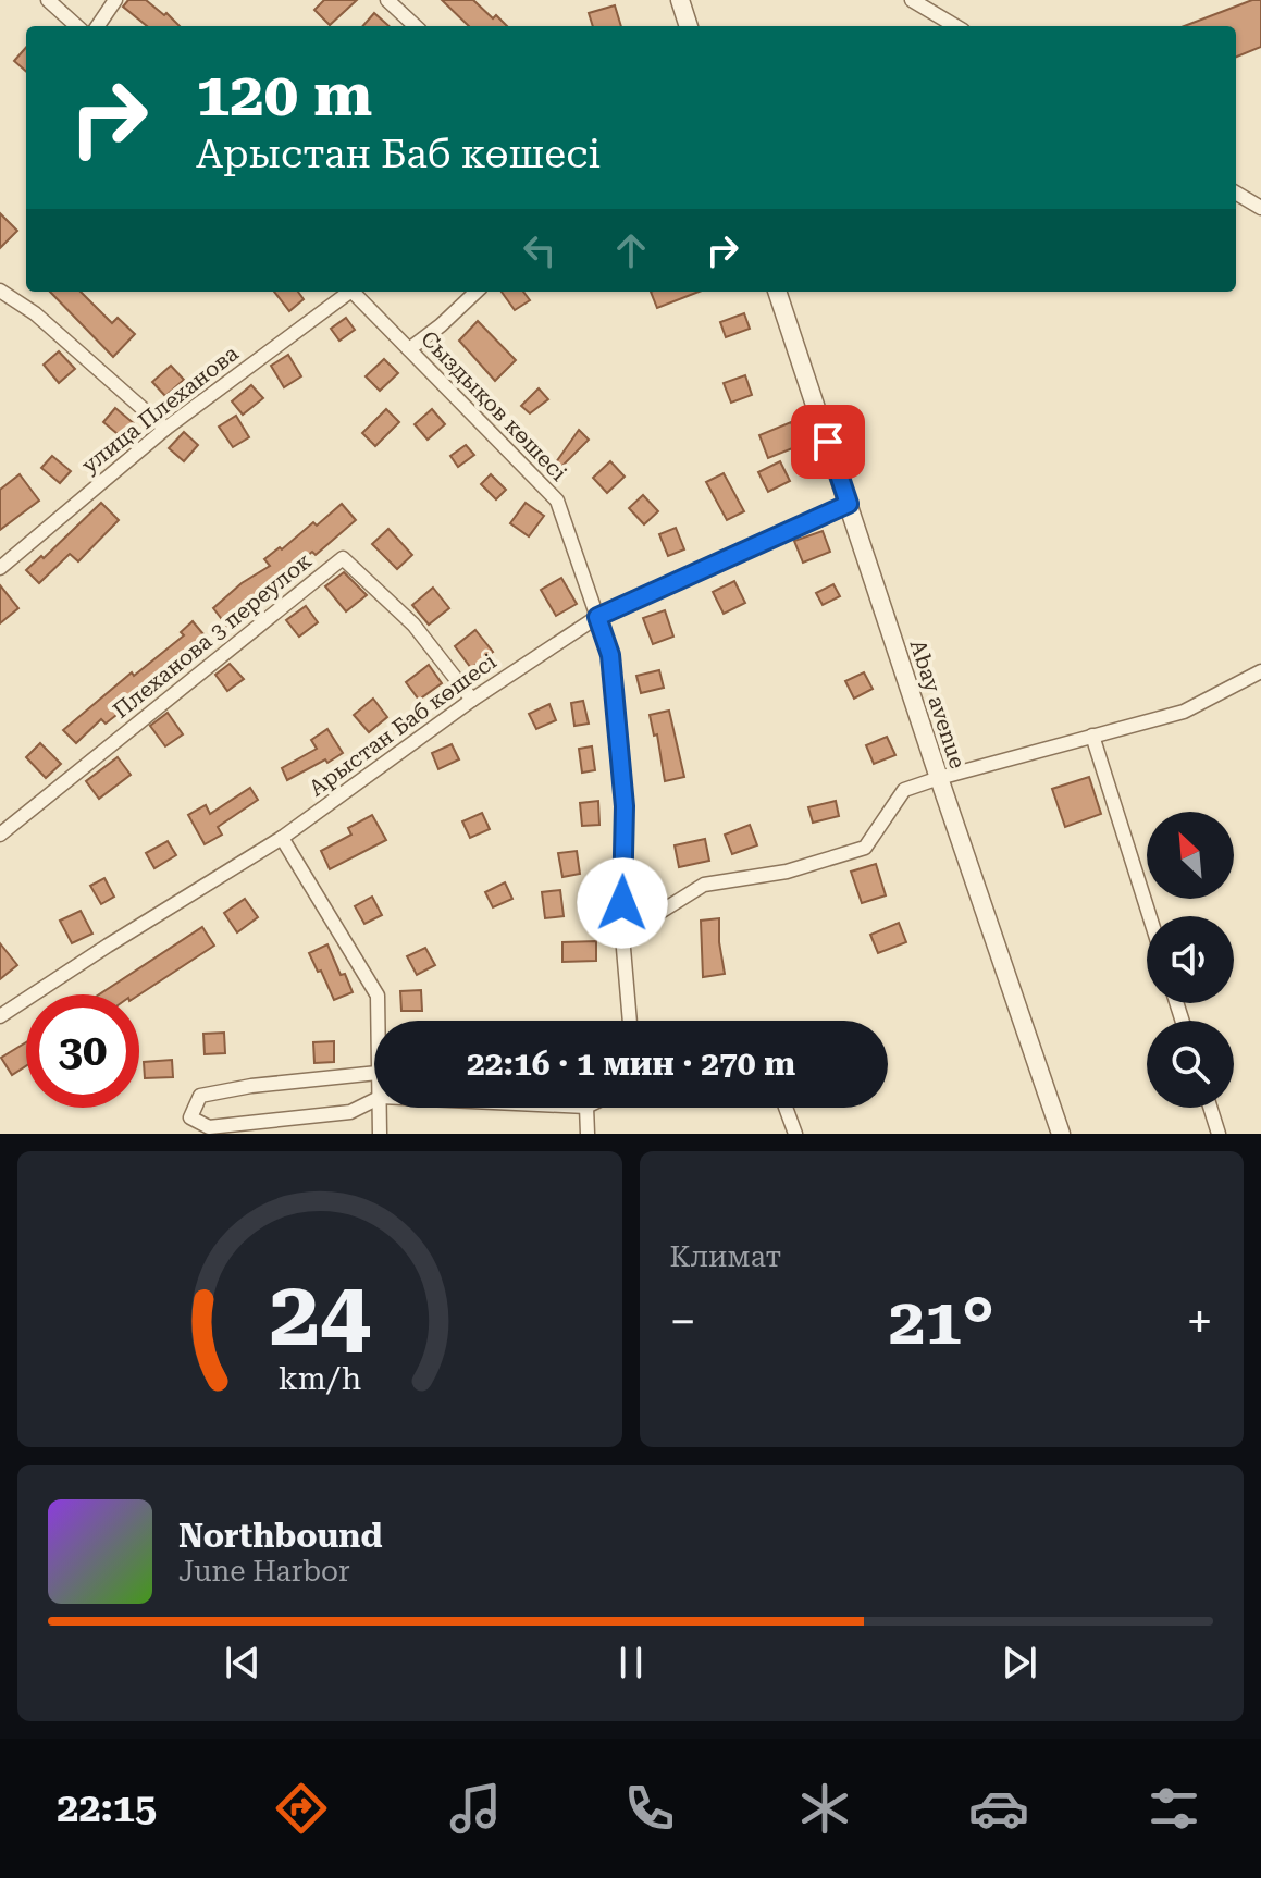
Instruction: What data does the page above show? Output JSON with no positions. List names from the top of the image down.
{
  "streets": {
    "street": [
      "Сыздықов көшесі",
      "улица Плеханова",
      "Плеханова 3 переулок",
      "Abay avenue",
      "Арыстан Баб көшесі"
    ]
  },
  "crossings": [
    ["Сыздықов көшесі", "Арыстан Баб көшесі"],
    ["Плеханова 3 переулок", "Арыстан Баб көшесі"],
    ["Abay avenue", "Арыстан Баб көшесі"]
  ],
  "north": "top left",
  "page": {
    "turn": ["120 m", "Арыстан Баб көшесі"],
    "limit": "30",
    "trip": "22:16 · 1 мин · 270 m",
    "tile": "Климат",
    "heat": ["−", "21°", "+"],
    "song": ["Northbound", "June Harbor"],
    "tabs": "22:15",
    "gauge": ["24", "km/h"]
  }
}
